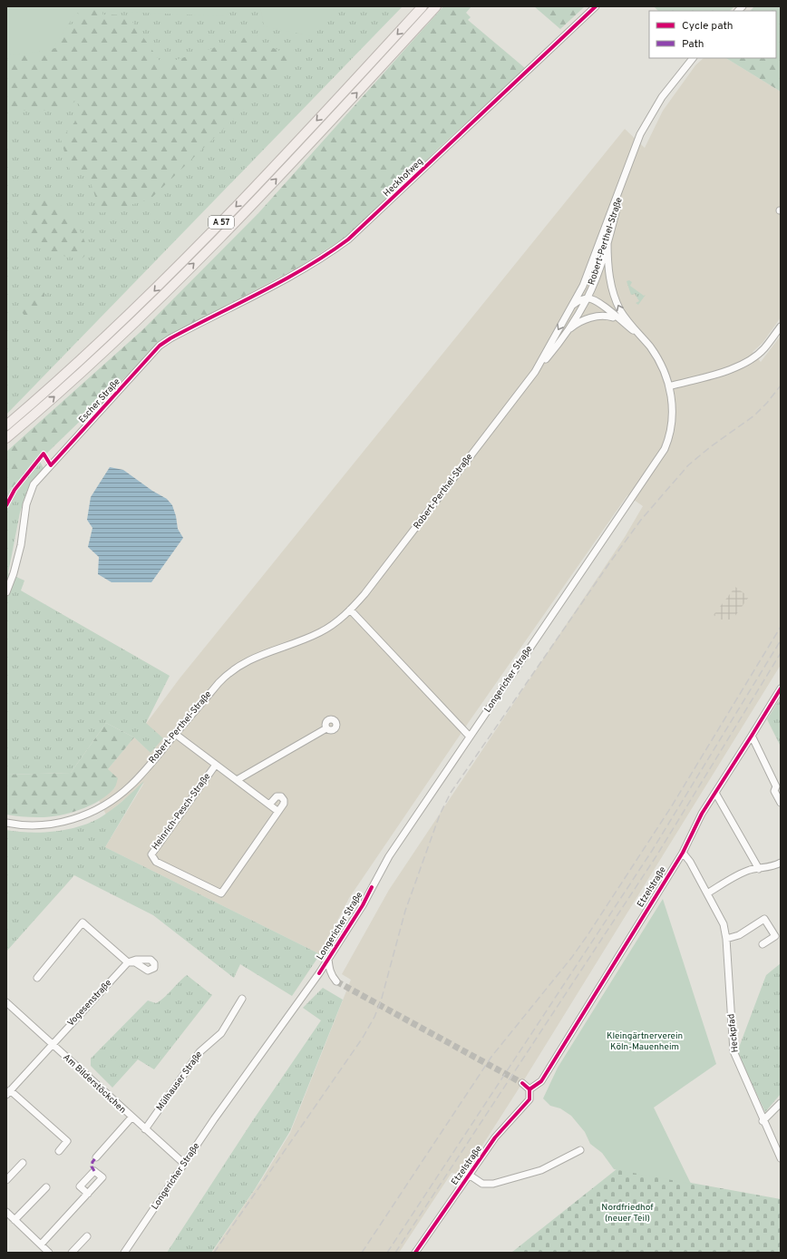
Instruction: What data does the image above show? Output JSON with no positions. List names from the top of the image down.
{
  "streets": {
    "highway": ["A 57"],
    "street": [
      "Heckhofweg",
      "Robert-Perthel-Straße",
      "Escher Straße",
      "Longericher Straße",
      "Heinrich-Pesch-Straße",
      "Etzelstraße",
      "Vogesenstraße",
      "Heckpfad",
      "Mülhauser Straße",
      "Am Bilderstöckchen"
    ]
  },
  "crossings": [
    ["Heckhofweg", "Escher Straße"],
    ["Robert-Perthel-Straße", "Longericher Straße"],
    ["Longericher Straße", "Am Bilderstöckchen"],
    ["Etzelstraße", "Heckpfad"],
    ["Vogesenstraße", "Am Bilderstöckchen"],
    ["Mülhauser Straße", "Am Bilderstöckchen"]
  ],
  "parks": ["Kleingärtnerverein Köln-Mauenheim", "Nordfriedhof (neuer Teil)"],
  "legend": ["Cycle path", "Path"]
}
